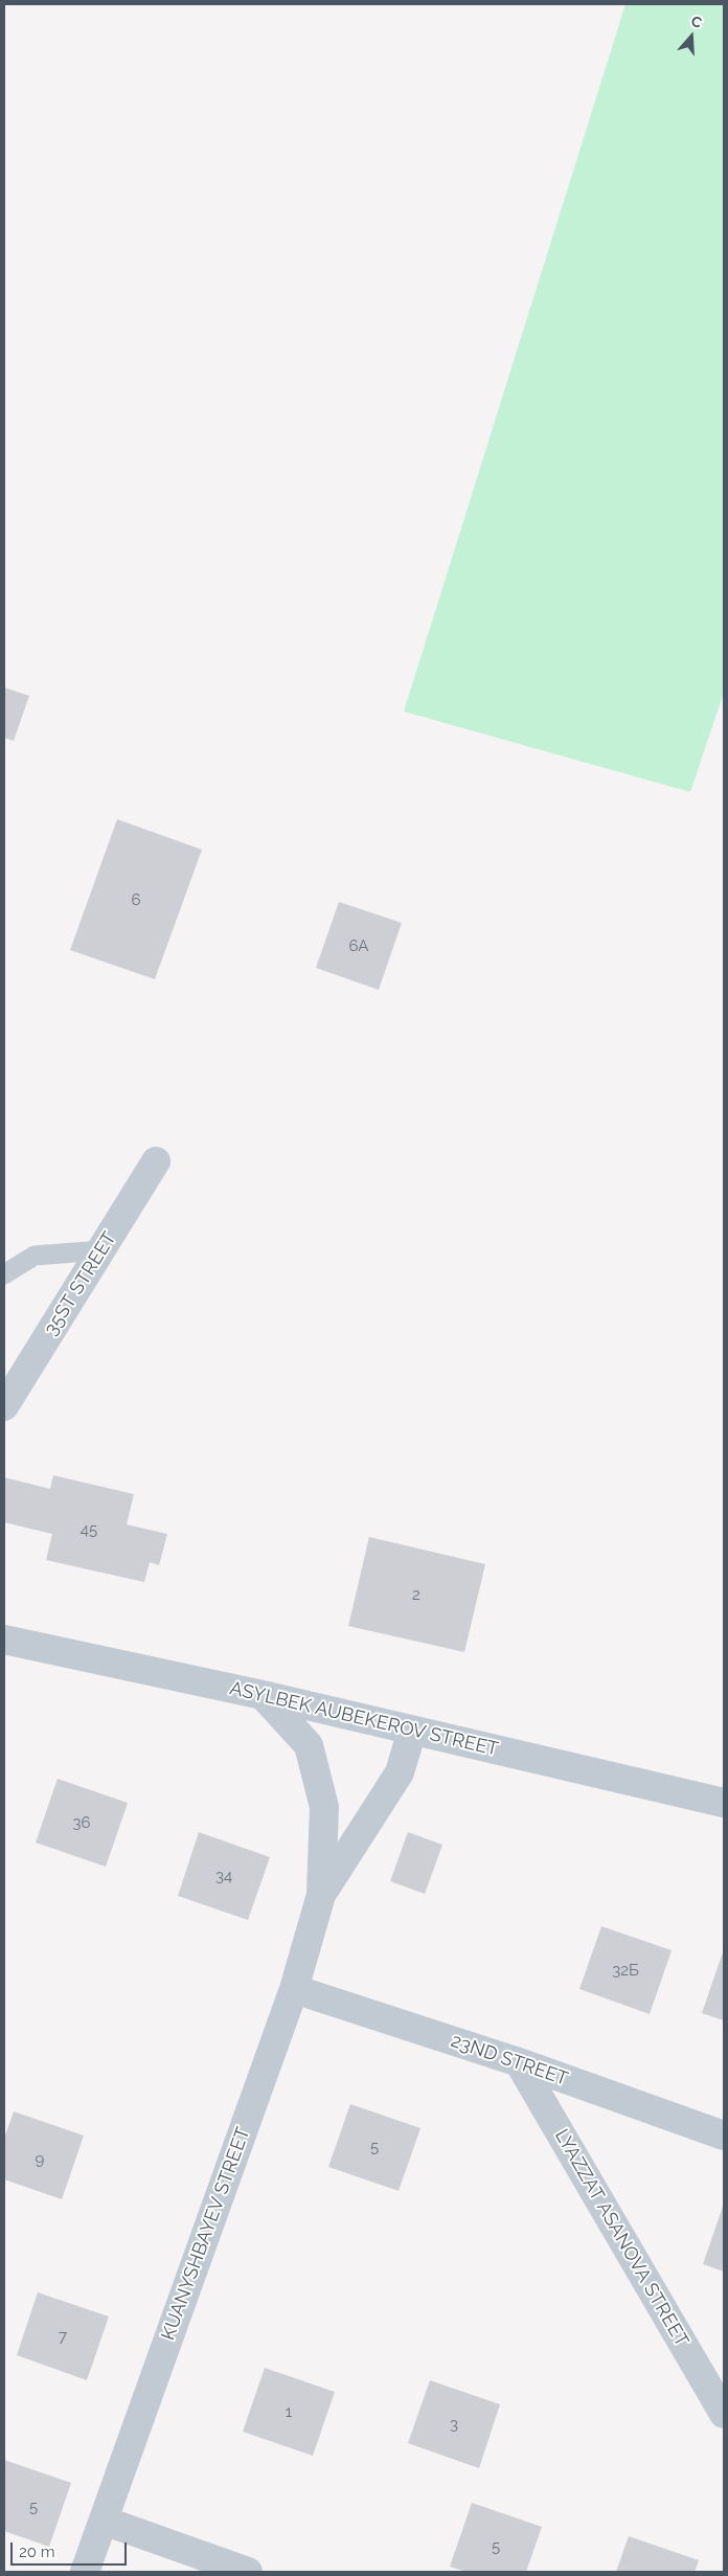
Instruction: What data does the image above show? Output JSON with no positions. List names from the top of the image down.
{
  "streets": {
    "street": [
      "35ST STREET",
      "ASYLBEK AUBEKEROV STREET",
      "23ND STREET",
      "KUANYSHBAYEV STREET",
      "LYAZZAT ASANOVA STREET"
    ]
  },
  "crossings": [
    ["ASYLBEK AUBEKEROV STREET", "KUANYSHBAYEV STREET"],
    ["23ND STREET", "KUANYSHBAYEV STREET"],
    ["23ND STREET", "LYAZZAT ASANOVA STREET"]
  ],
  "house_numbers": [
    "6",
    "6А",
    "45",
    "2",
    "36",
    "34",
    "32Б",
    "5",
    "9",
    "7",
    "1",
    "3",
    "5",
    "5"
  ],
  "scale_bar": "20 m",
  "north": "top"
}
